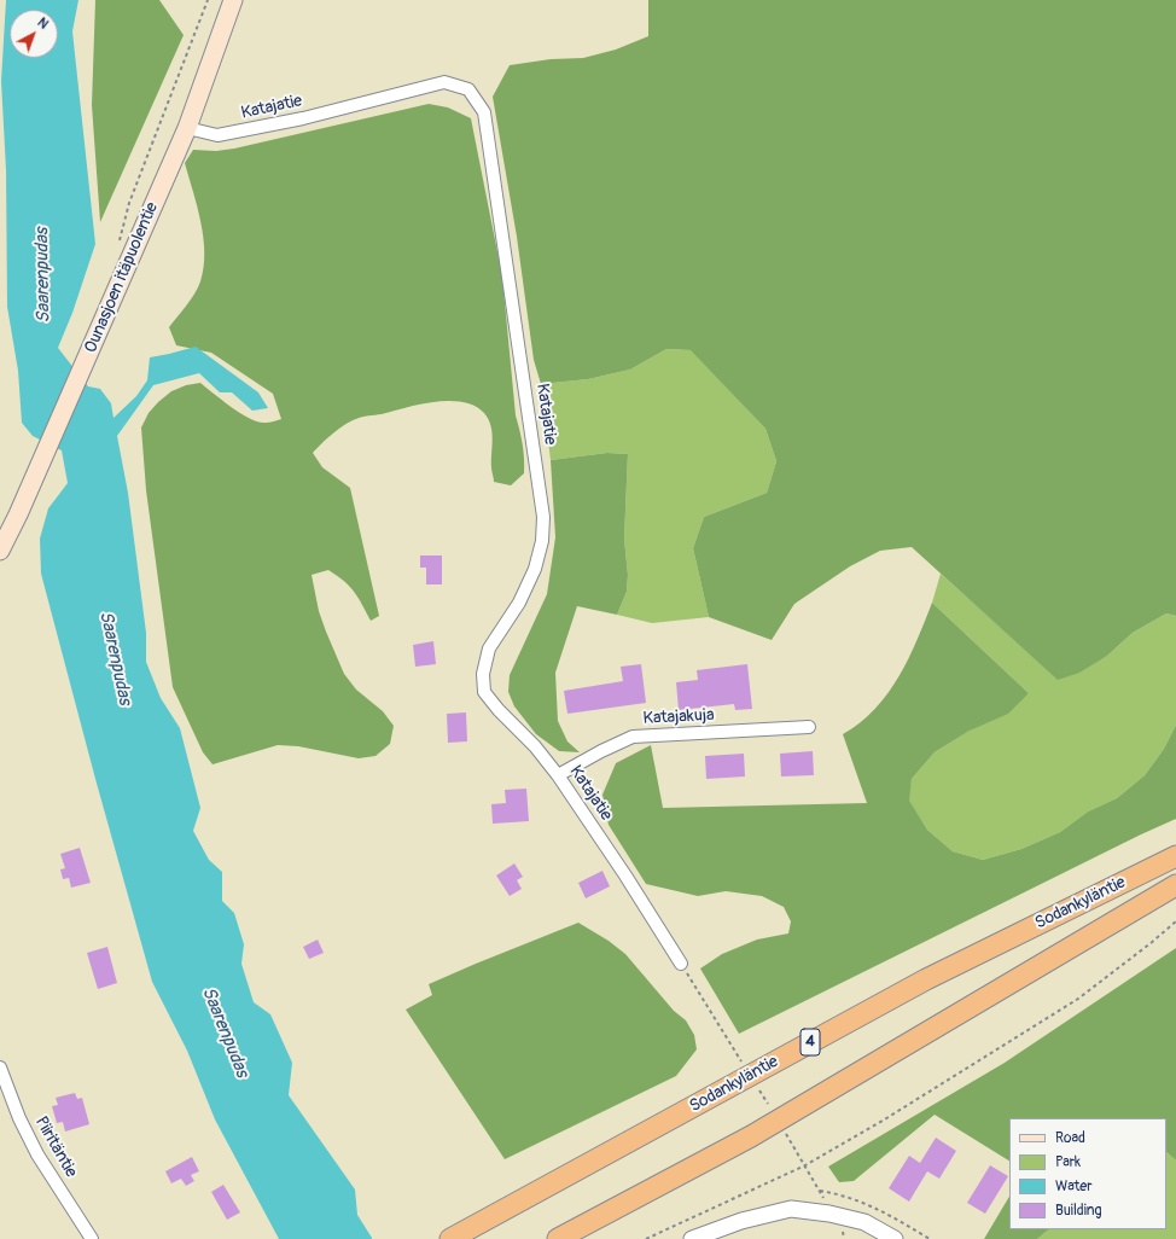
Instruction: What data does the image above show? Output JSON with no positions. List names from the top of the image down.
{
  "streets": {
    "highway": ["Sodankyläntie", "4"],
    "main road": ["Ounasjoen itäpuolentie"],
    "street": ["Katajatie", "Katajakuja", "Piiritäntie"]
  },
  "crossings": [
    ["Katajatie", "Ounasjoen itäpuolentie"],
    ["Katajatie", "Katajakuja"]
  ],
  "water": ["Saarenpudas"],
  "legend": [
    "Road",
    "Park",
    "Water",
    "Building"
  ],
  "north": "top right"
}
